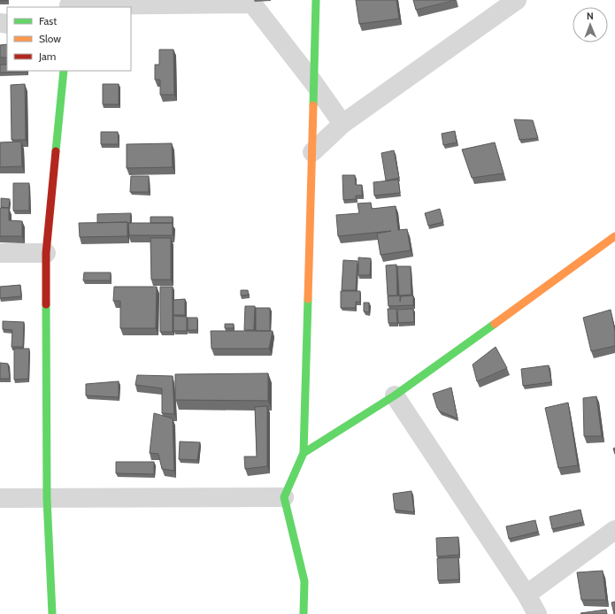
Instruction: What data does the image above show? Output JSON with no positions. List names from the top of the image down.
{
  "legend": ["Fast", "Slow", "Jam"],
  "north": "top"
}
